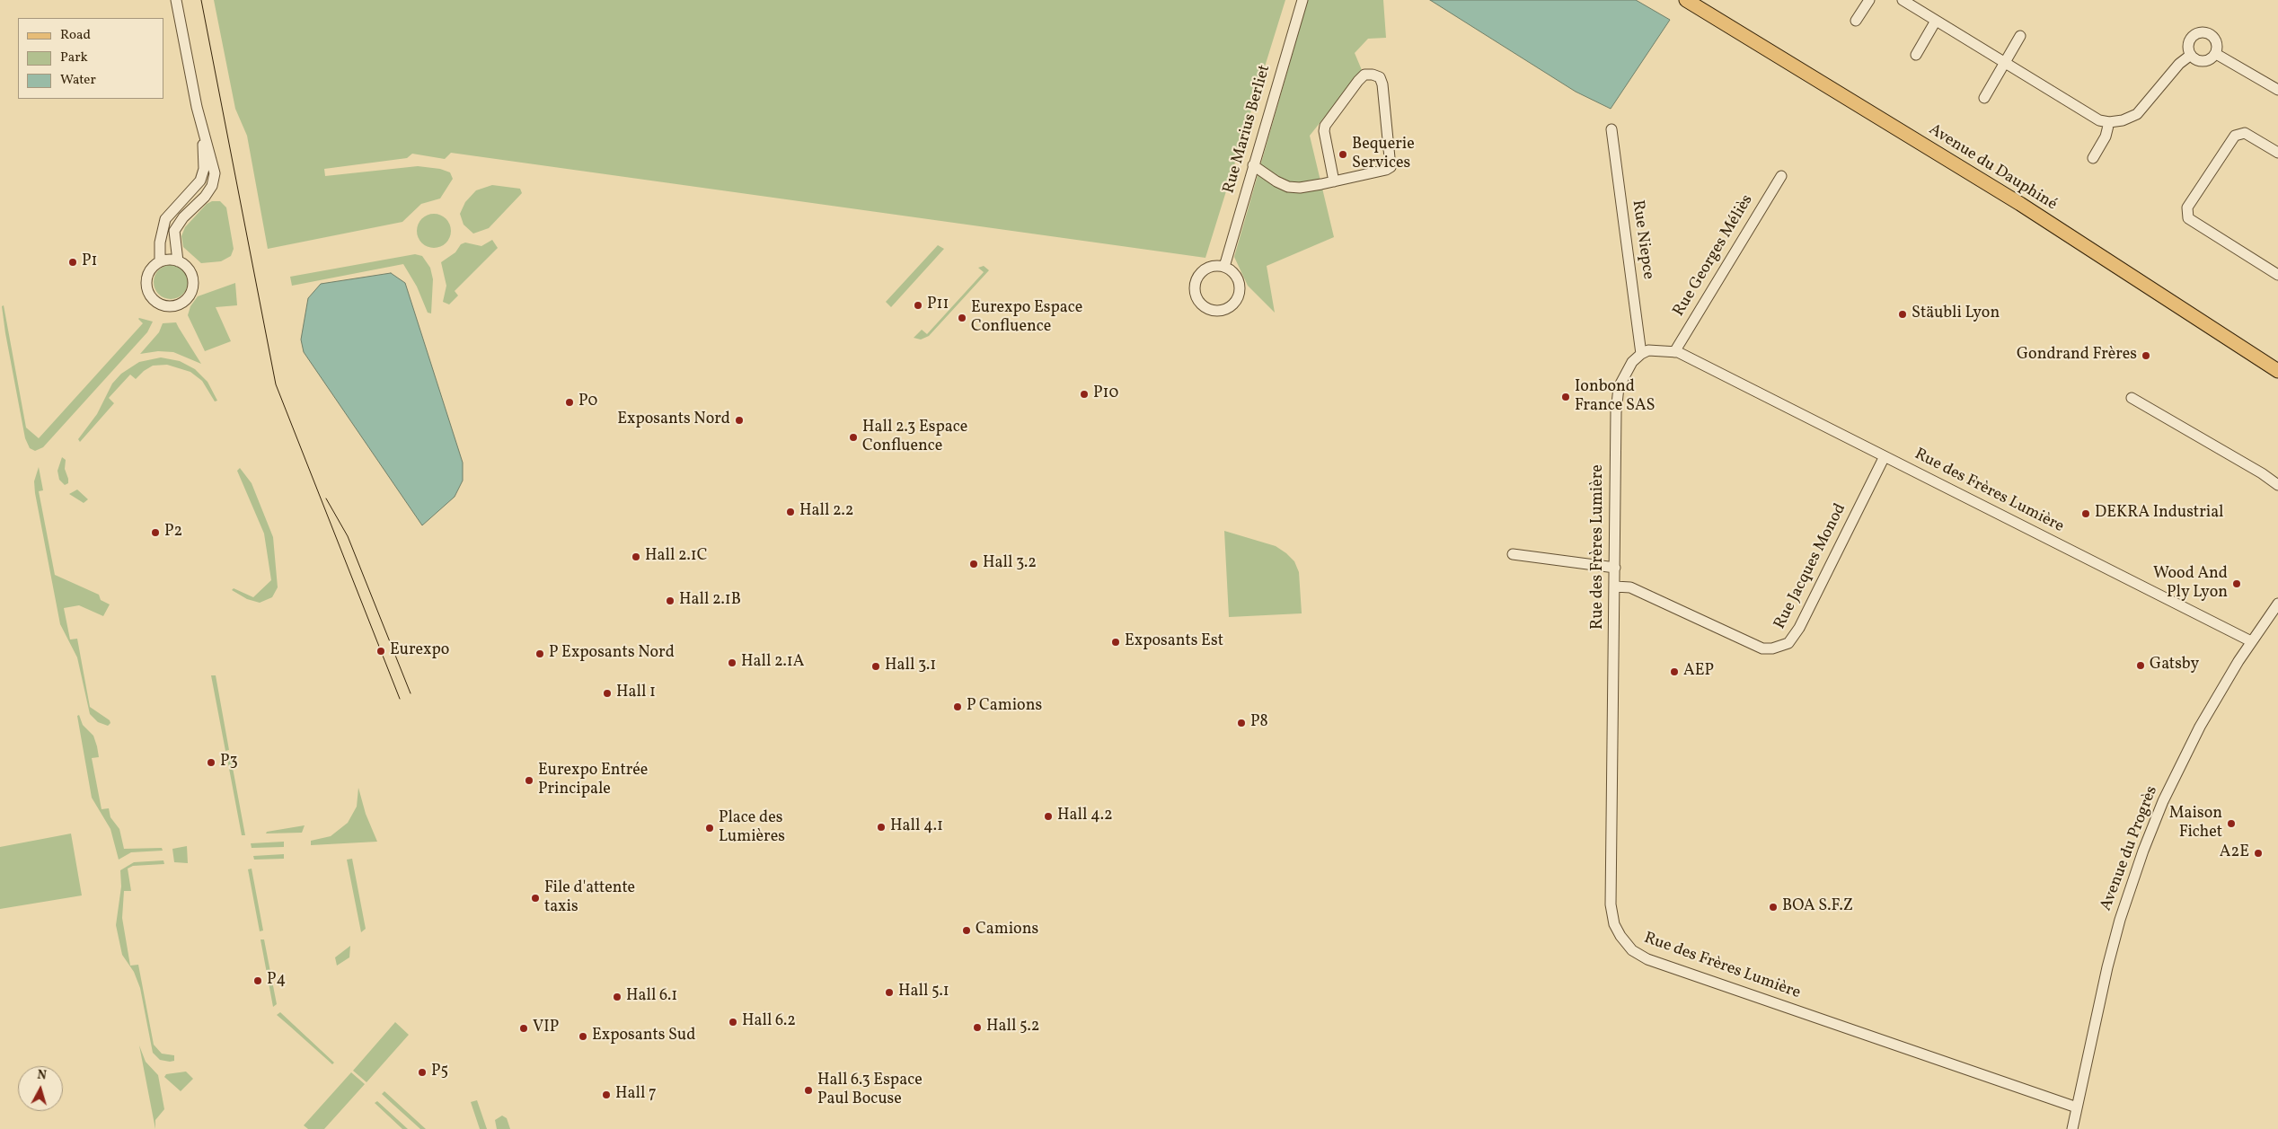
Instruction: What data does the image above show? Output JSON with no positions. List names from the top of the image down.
{
  "streets": {
    "main road": ["Avenue du Dauphiné"],
    "street": [
      "Rue Marius Berliet",
      "Rue Niepce",
      "Rue Georges Méliès",
      "Rue des Frères Lumière",
      "Rue Jacques Monod",
      "Avenue du Progrès"
    ]
  },
  "crossings": [
    ["Rue Niepce", "Rue des Frères Lumière"],
    ["Rue Georges Méliès", "Rue des Frères Lumière"],
    ["Rue des Frères Lumière", "Rue Jacques Monod"],
    ["Rue des Frères Lumière", "Avenue du Progrès"]
  ],
  "places": [
    "Bequerie Services",
    "P1",
    "P11",
    "Stäubli Lyon",
    "Eurexpo Espace Confluence",
    "Gondrand Frères",
    "P10",
    "Ionbond France SAS",
    "P0",
    "Exposants Nord",
    "Hall 2.3 Espace Confluence",
    "Hall 2.2",
    "DEKRA Industrial",
    "P2",
    "Hall 2.1C",
    "Hall 3.2",
    "Wood And Ply Lyon",
    "Hall 2.1B",
    "Exposants Est",
    "Eurexpo",
    "P Exposants Nord",
    "Hall 2.1A",
    "Gatsby",
    "Hall 3.1",
    "AEP",
    "Hall 1",
    "P Camions",
    "P8",
    "P3",
    "Eurexpo Entrée Principale",
    "Hall 4.2",
    "Maison Fichet",
    "Hall 4.1",
    "Place des Lumières",
    "A2E",
    "File d'attente taxis",
    "BOA S.F.Z",
    "Camions",
    "P4",
    "Hall 5.1",
    "Hall 6.1",
    "Hall 6.2",
    "Hall 5.2",
    "VIP",
    "Exposants Sud",
    "P5",
    "Hall 6.3 Espace Paul Bocuse",
    "Hall 7"
  ],
  "legend": ["Road", "Park", "Water"],
  "north": "top"
}
